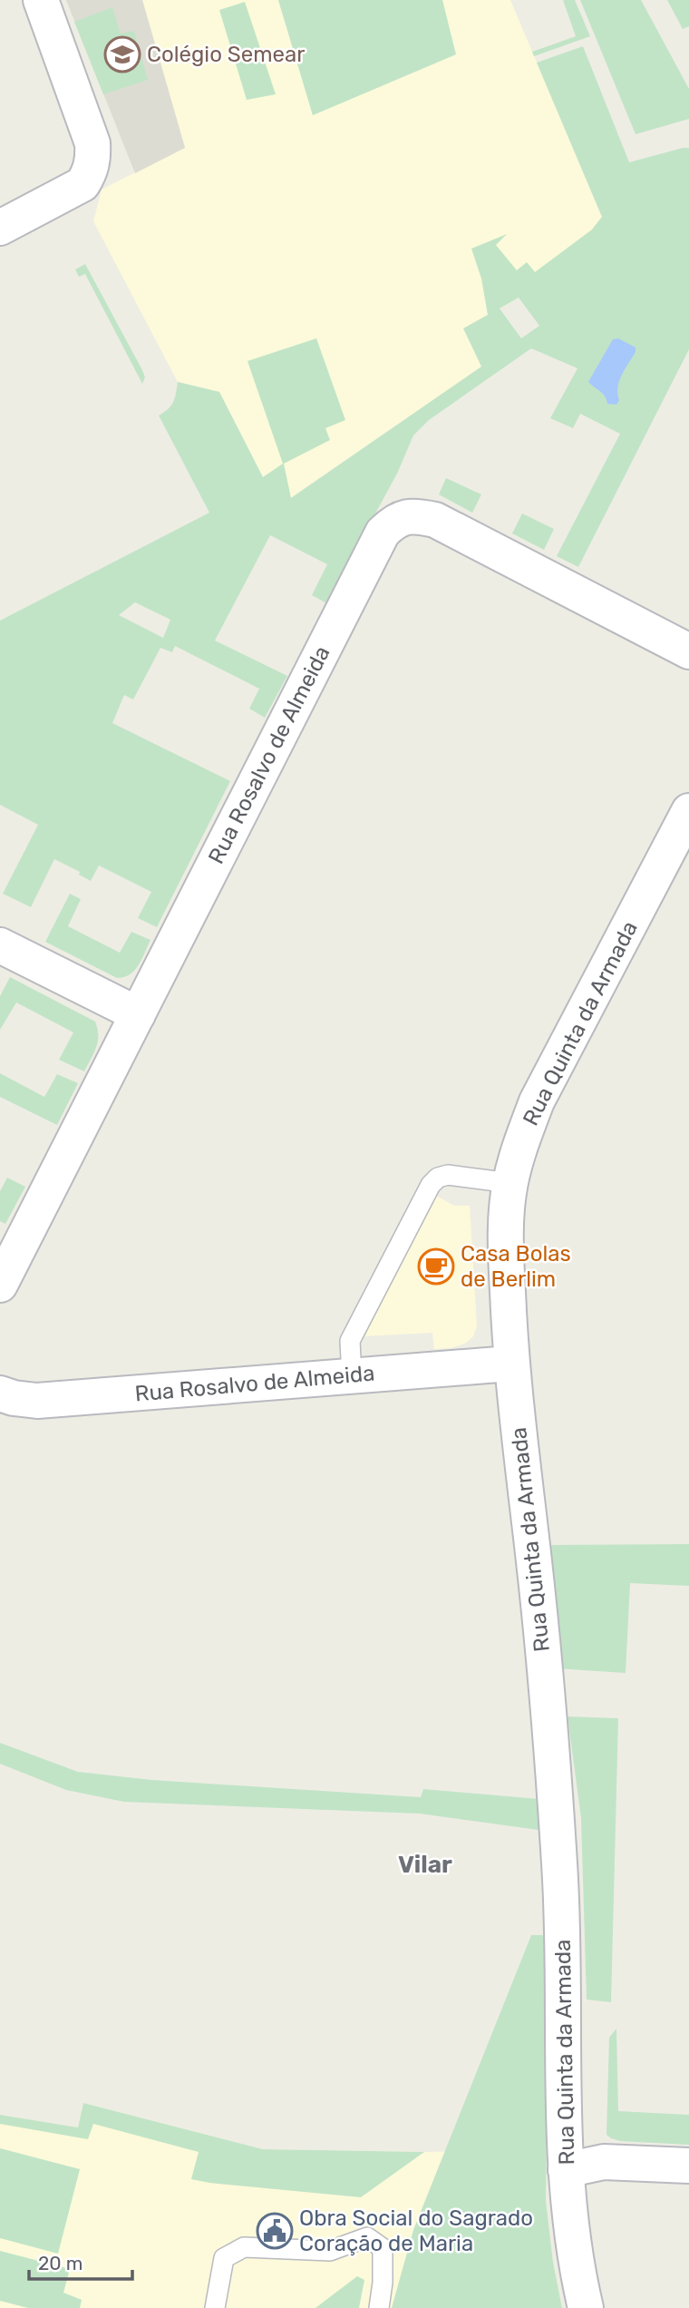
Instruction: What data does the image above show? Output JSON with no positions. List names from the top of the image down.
{
  "streets": {
    "street": ["Rua Rosalvo de Almeida", "Rua Quinta da Armada"]
  },
  "crossings": [
    ["Rua Rosalvo de Almeida", "Rua Quinta da Armada"]
  ],
  "districts": ["Vilar"],
  "places": {
    "school or university": ["Colégio Semear"],
    "cafe": ["Casa Bolas de Berlim"],
    "public building": ["Obra Social do Sagrado Coração de Maria"]
  },
  "scale_bar": "20 m"
}
